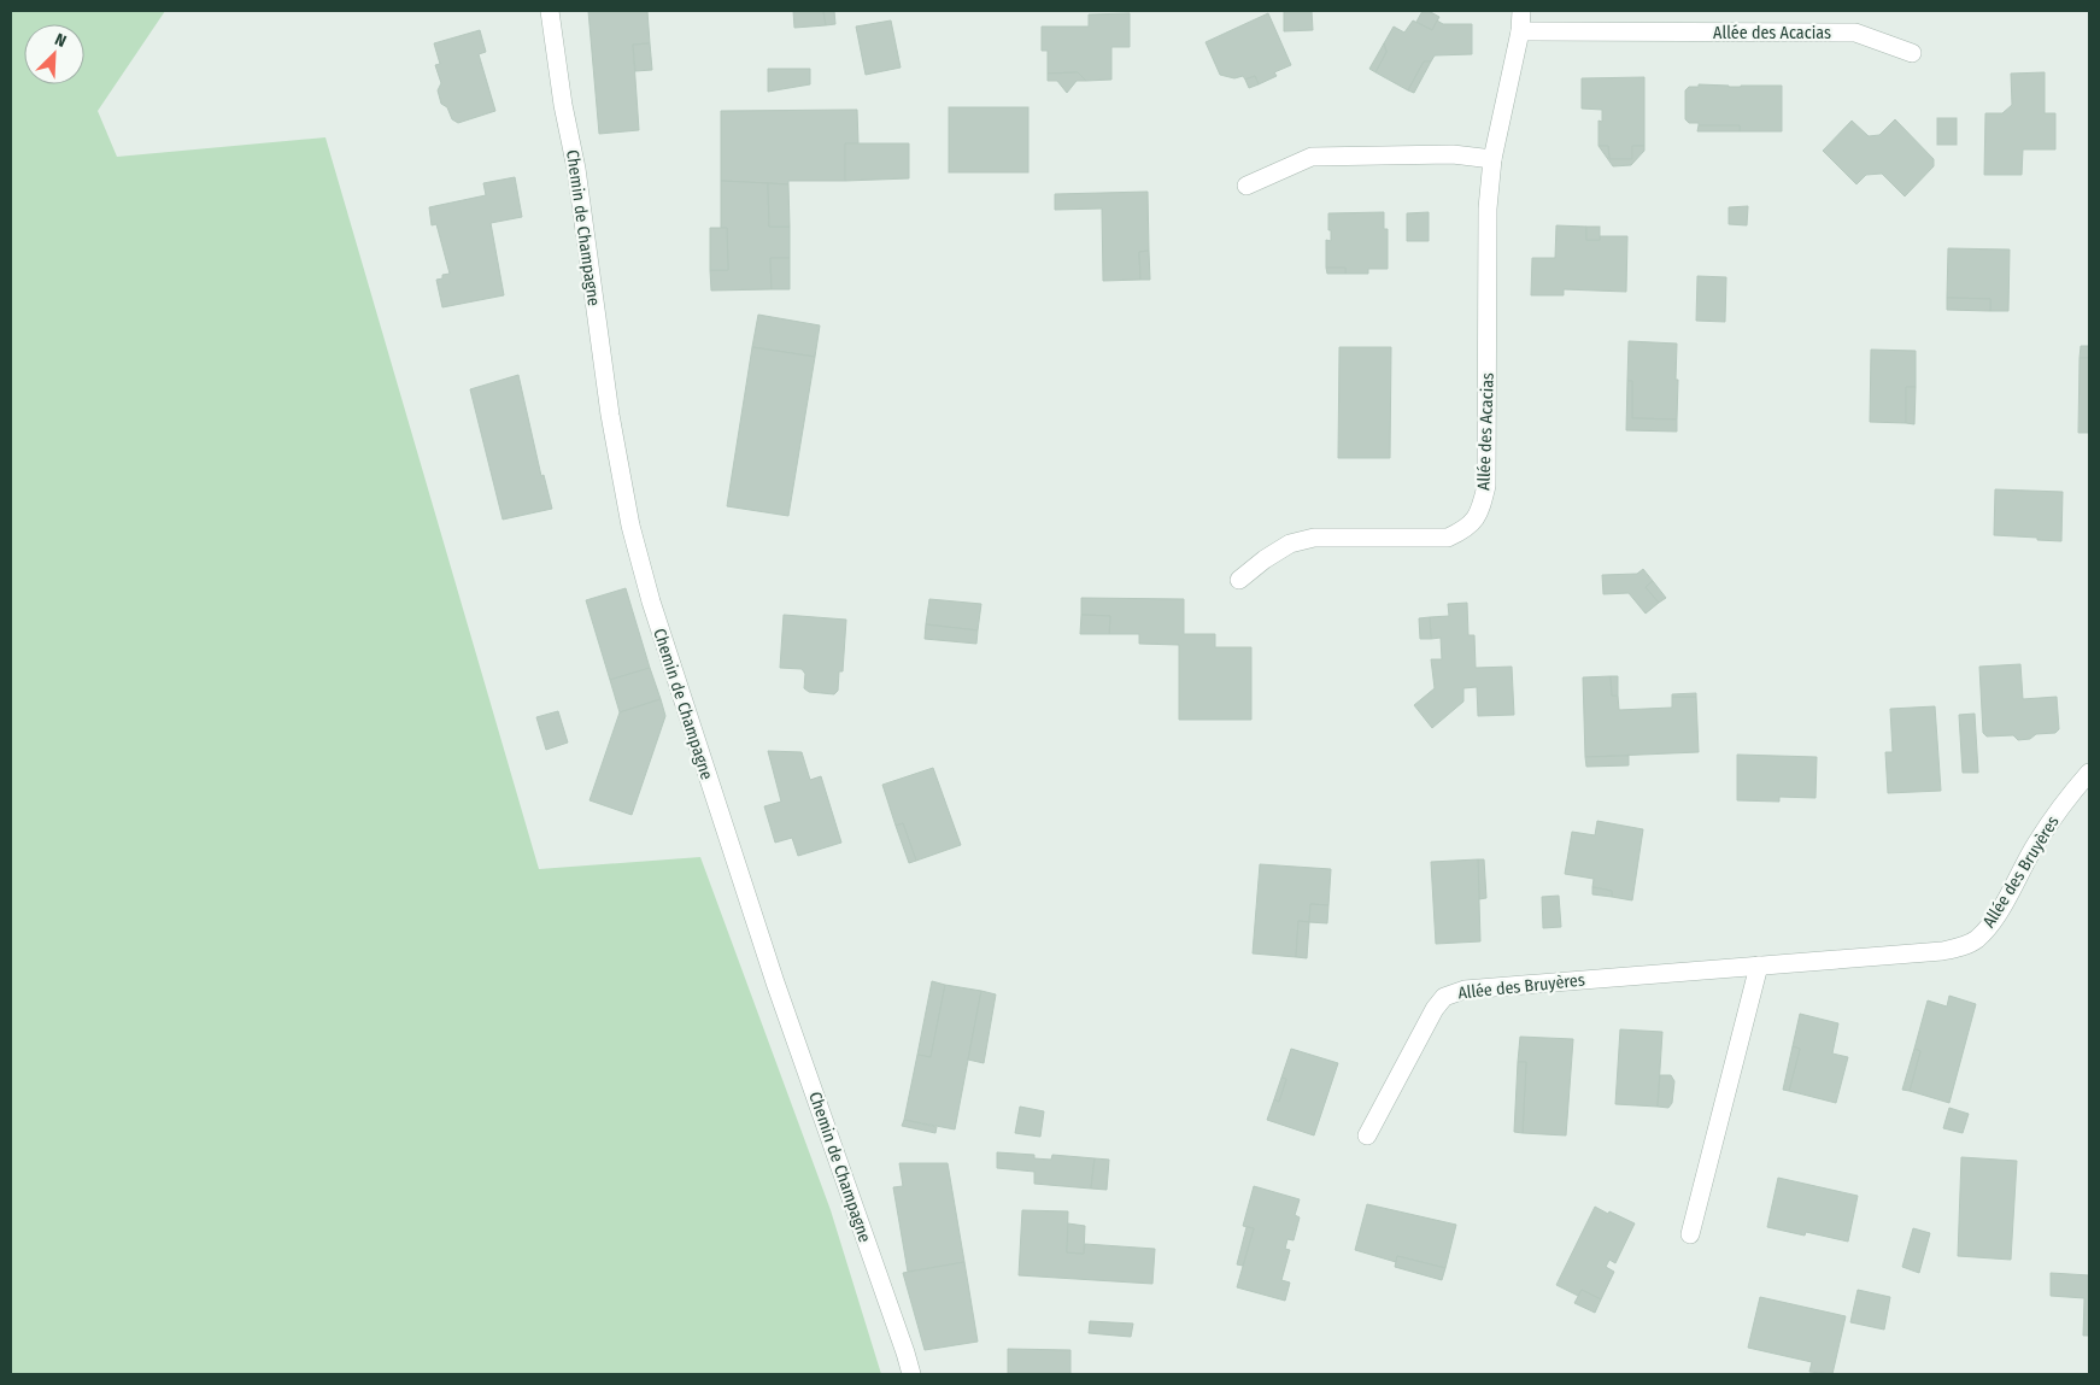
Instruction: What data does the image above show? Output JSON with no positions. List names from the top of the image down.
{
  "streets": {
    "street": ["Allée des Acacias", "Chemin de Champagne", "Allée des Bruyères"]
  },
  "north": "top right"
}
